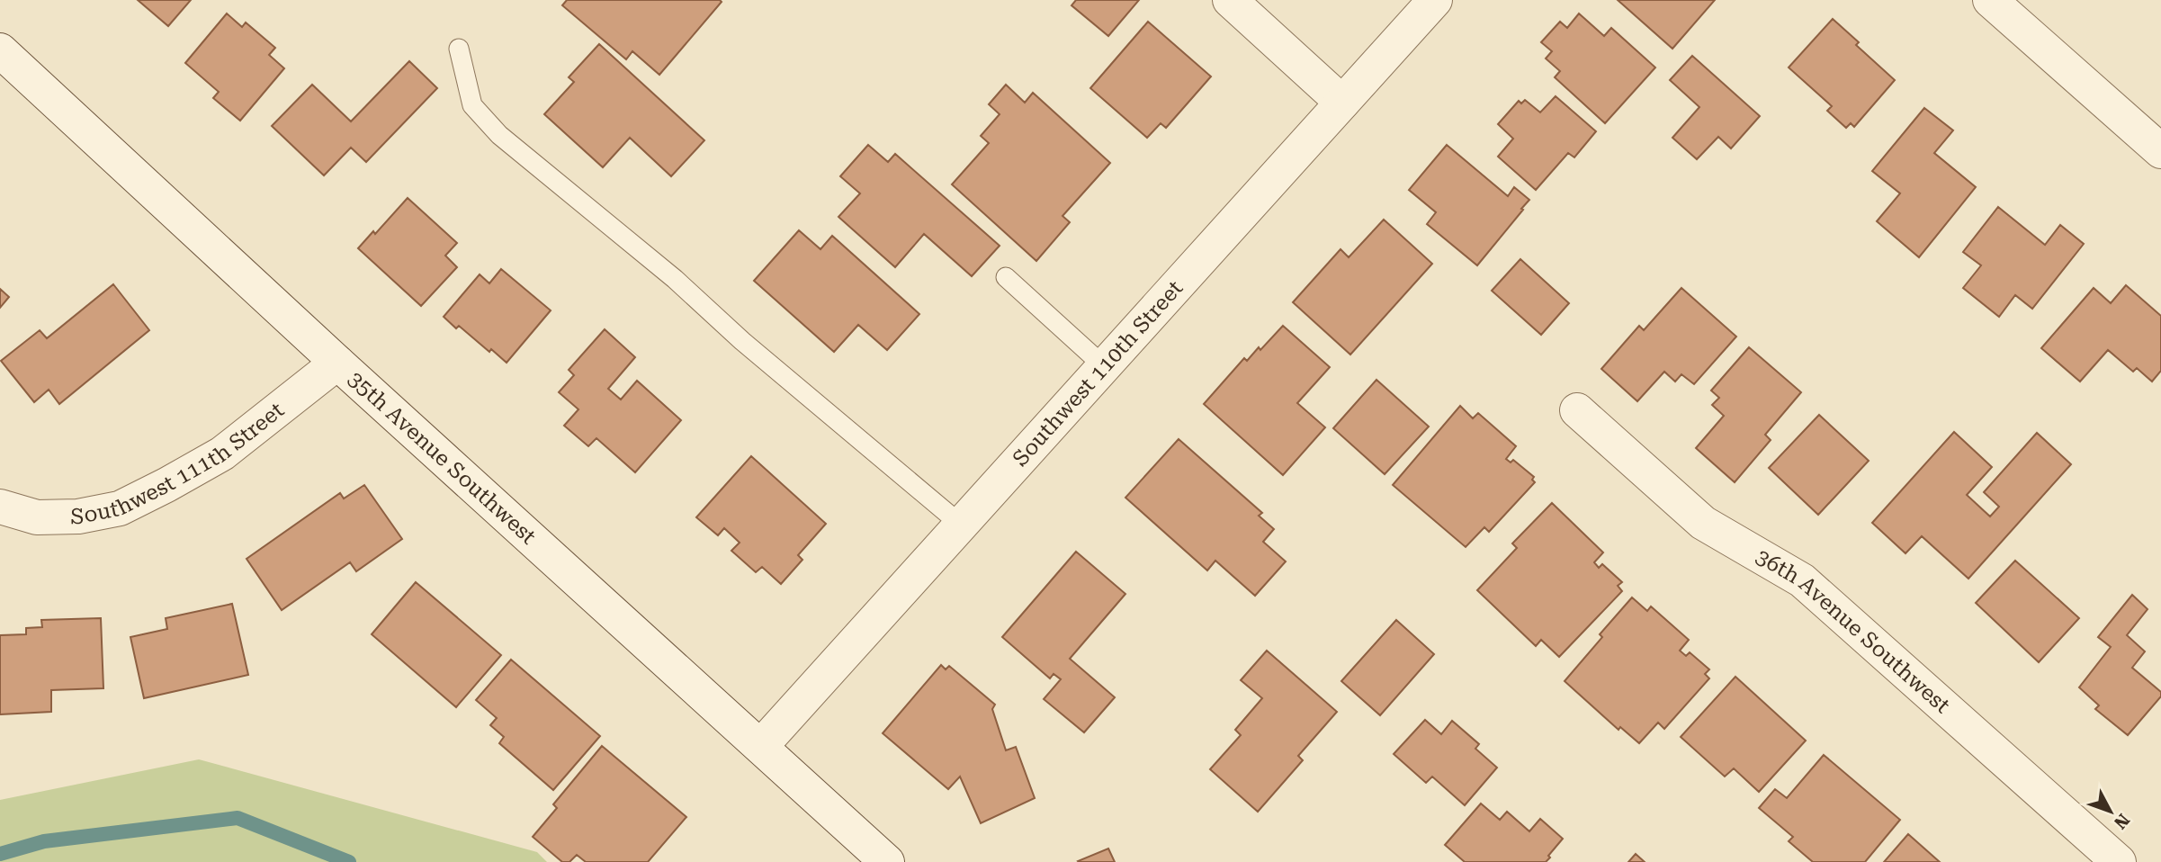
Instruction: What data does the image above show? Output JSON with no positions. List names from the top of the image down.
{
  "streets": {
    "street": [
      "Southwest 110th Street",
      "35th Avenue Southwest",
      "Southwest 111th Street",
      "36th Avenue Southwest"
    ]
  },
  "crossings": [
    ["Southwest 110th Street", "35th Avenue Southwest"],
    ["35th Avenue Southwest", "Southwest 111th Street"]
  ],
  "north": "bottom right"
}
